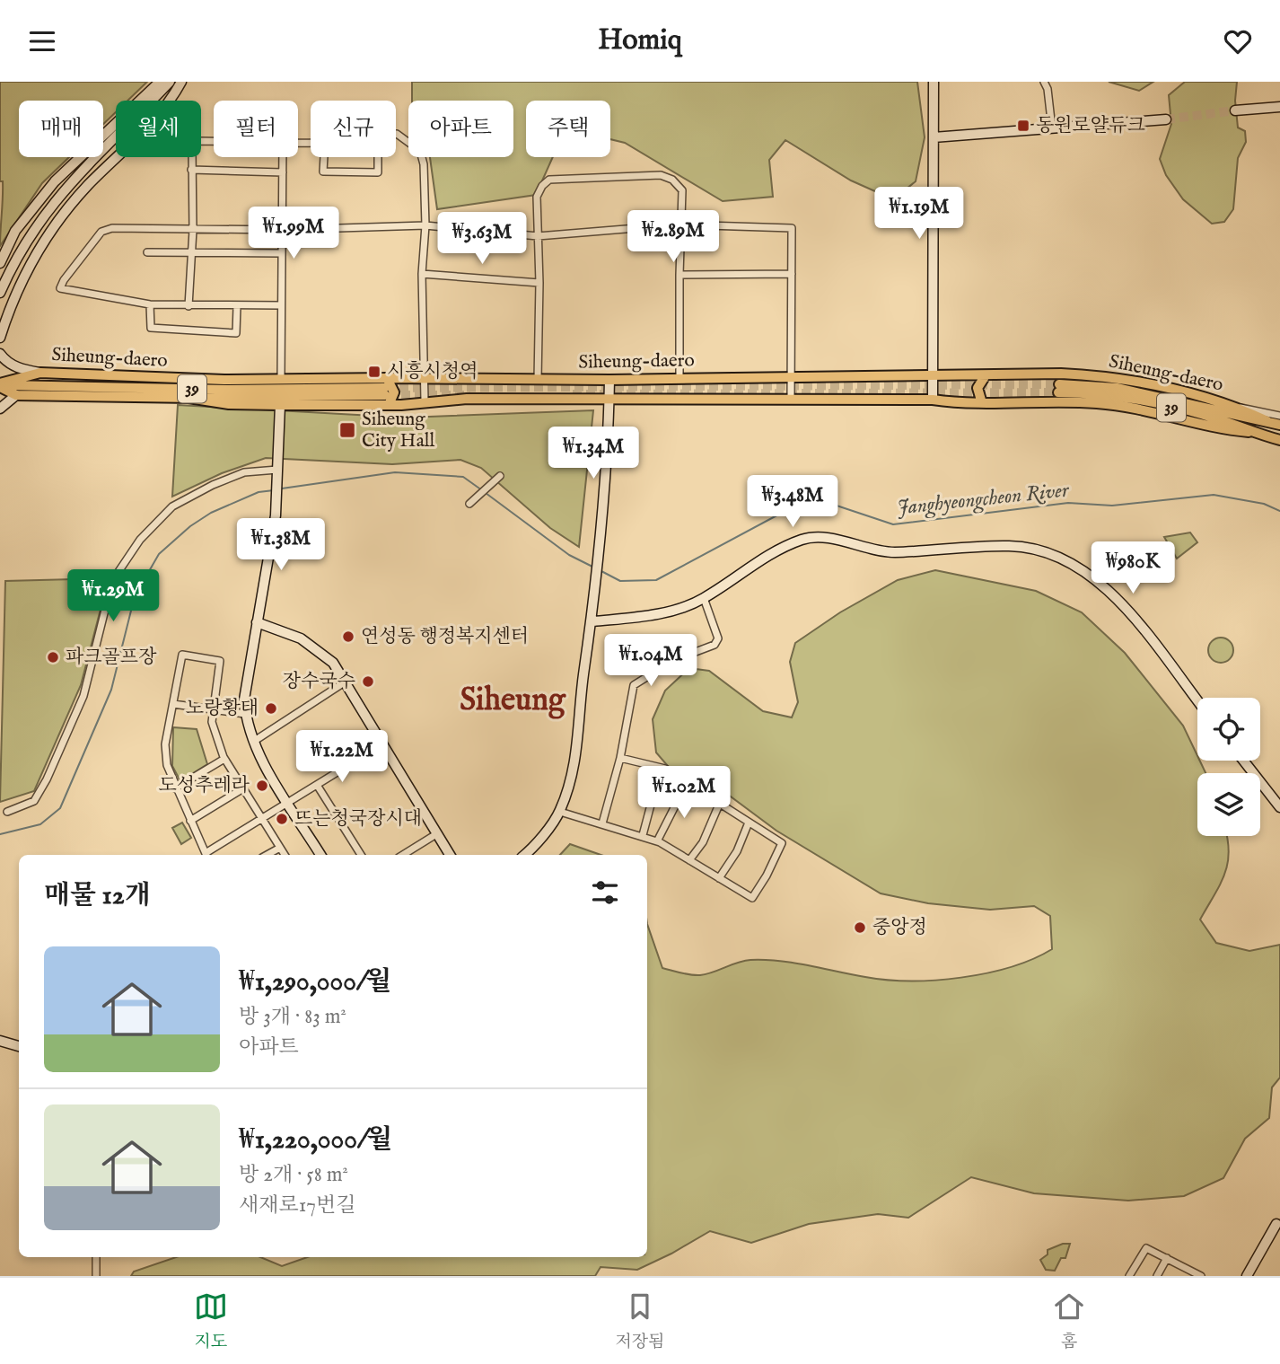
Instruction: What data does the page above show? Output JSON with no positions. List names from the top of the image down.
{
  "streets": {
    "main road": ["Siheung-daero", "39"]
  },
  "districts": ["Siheung"],
  "water": ["Janghyeongcheon River"],
  "places": {
    "transit": ["동원로얄듀크", "시흥시청역", "Siheung City Hall"],
    "other": [
      "연성동 행정복지센터",
      "파크골프장",
      "장수국수",
      "노랑황태",
      "도성추레라",
      "뜨는청국장시대",
      "중앙정"
    ]
  },
  "page": {
    "header": "Homiq",
    "chip": [
      "매매",
      "월세",
      "필터",
      "신규",
      "아파트",
      "주택"
    ],
    "price": [
      "₩1.19M",
      "₩1.99M",
      "₩2.89M",
      "₩3.63M",
      "₩1.34M",
      "₩3.48M",
      "₩1.38M",
      "₩980K",
      "₩1.29M",
      "₩1.04M",
      "₩1.22M",
      "₩1.02M"
    ],
    "heading": "매물 12개",
    "list": [
      {
        "name": "₩1,290,000/월",
        "note": "방 3개 · 83 m² · 아파트"
      },
      {
        "name": "₩1,220,000/월",
        "note": "방 2개 · 58 m² · 새재로17번길"
      }
    ],
    "tabs": ["지도", "저장됨", "홈"]
  }
}
